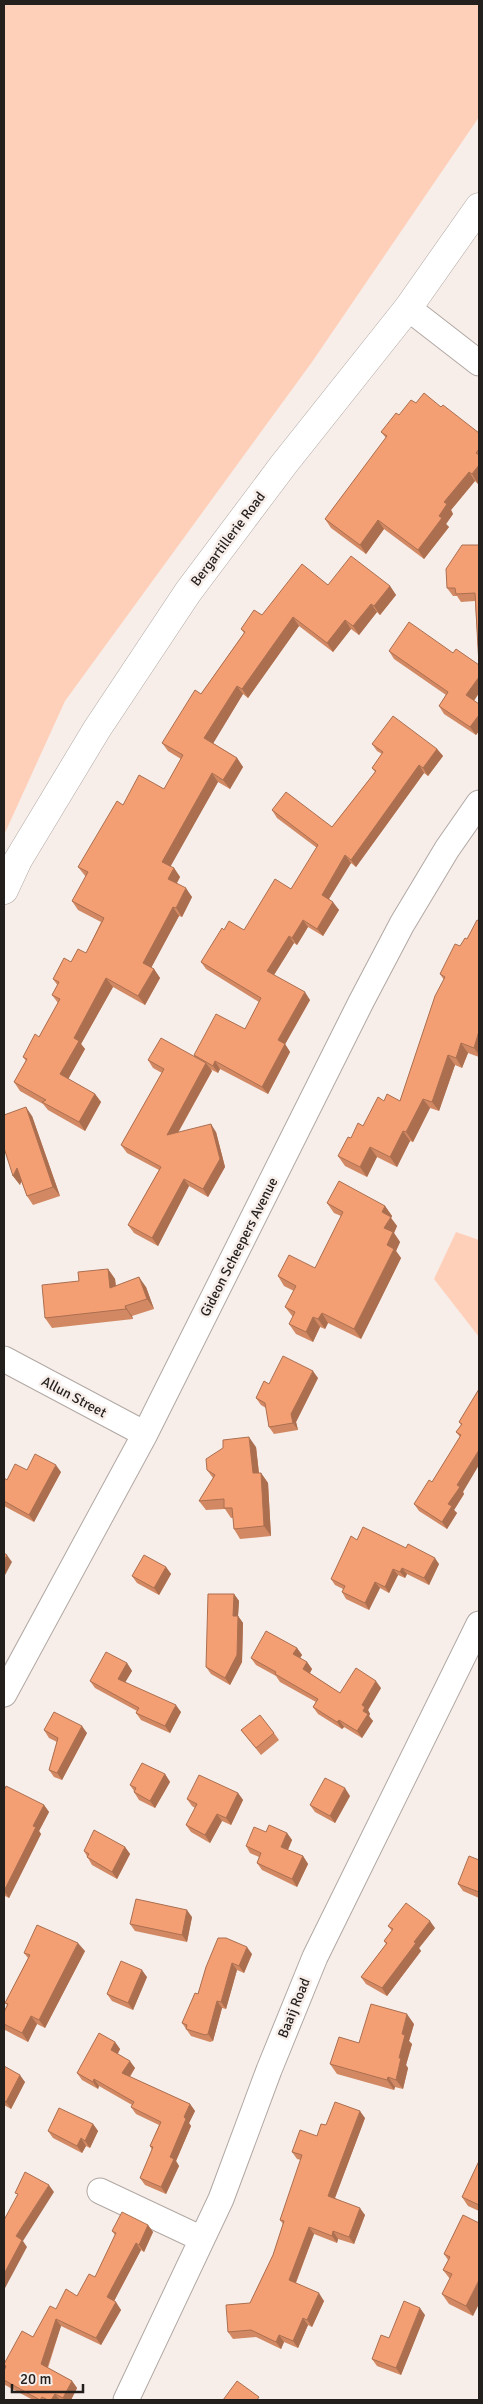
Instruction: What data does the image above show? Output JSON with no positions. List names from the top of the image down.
{
  "streets": {
    "street": [
      "Bergartillerie Road",
      "Gideon Scheepers Avenue",
      "Allun Street",
      "Baaij Road"
    ]
  },
  "crossings": [
    ["Gideon Scheepers Avenue", "Allun Street"]
  ],
  "scale_bar": "20 m"
}
